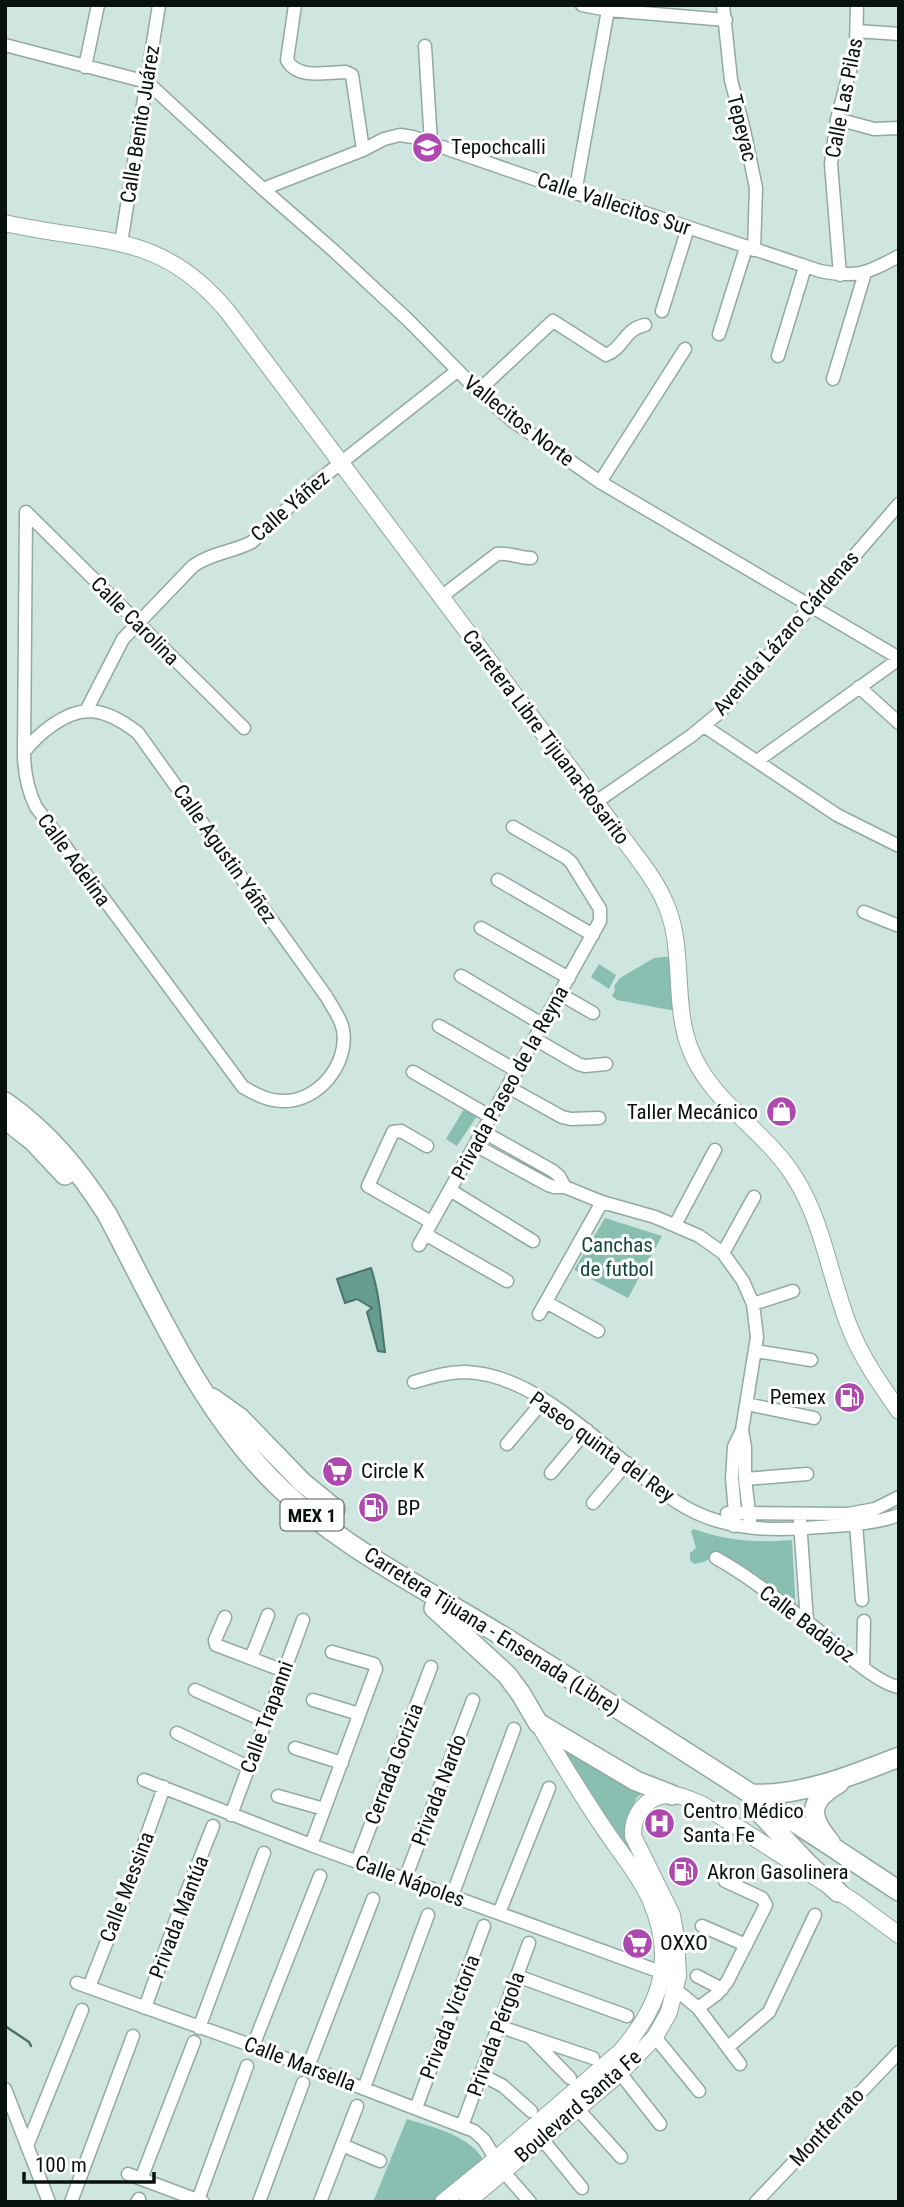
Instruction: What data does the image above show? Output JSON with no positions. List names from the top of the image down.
{
  "streets": {
    "highway": ["MEX 1", "Carretera Tijuana - Ensenada (Libre)"],
    "main road": ["Carretera Libre Tijuana-Rosarito", "Boulevard Santa Fe"],
    "street": [
      "Calle Las Pilas",
      "Calle Benito Juárez",
      "Tepeyac",
      "Calle Vallecitos Sur",
      "Vallecitos Norte",
      "Calle Yáñez",
      "Calle Carolina",
      "Avenida Lázaro Cárdenas",
      "Calle Agustin Yáñez",
      "Calle Adelina",
      "Privada Paseo de la Reyna",
      "Paseo quinta del Rey",
      "Calle Badajoz",
      "Calle Trapanni",
      "Cerrada Gorizia",
      "Privada Nardo",
      "Calle Nápoles",
      "Calle Messina",
      "Privada Mantúa",
      "Privada Victoria",
      "Privada Pérgola",
      "Calle Marsella",
      "Montferrato"
    ]
  },
  "crossings": [
    ["Calle Las Pilas", "Calle Vallecitos Sur"],
    ["Calle Benito Juárez", "Carretera Libre Tijuana-Rosarito"],
    ["Tepeyac", "Calle Vallecitos Sur"],
    ["Calle Vallecitos Sur", "Vallecitos Norte"],
    ["Vallecitos Norte", "Calle Yáñez"],
    ["Vallecitos Norte", "Avenida Lázaro Cárdenas"],
    ["Calle Yáñez", "Calle Carolina"],
    ["Calle Yáñez", "Carretera Libre Tijuana-Rosarito"],
    ["Calle Yáñez", "Calle Agustin Yáñez"],
    ["Calle Carolina", "Calle Adelina"],
    ["Avenida Lázaro Cárdenas", "Carretera Libre Tijuana-Rosarito"],
    ["Calle Agustin Yáñez", "Calle Adelina"],
    ["Calle Trapanni", "Calle Nápoles"],
    ["Cerrada Gorizia", "Calle Nápoles"],
    ["Privada Nardo", "Calle Nápoles"],
    ["Calle Nápoles", "Calle Messina"],
    ["Calle Nápoles", "Boulevard Santa Fe"],
    ["Calle Messina", "Calle Marsella"],
    ["Privada Mantúa", "Calle Marsella"],
    ["Privada Victoria", "Calle Marsella"],
    ["Privada Pérgola", "Calle Marsella"],
    ["Calle Marsella", "Boulevard Santa Fe"]
  ],
  "parks": ["Canchas de futbol"],
  "places": {
    "school or university": ["Tepochcalli"],
    "shop": ["Taller Mecánico"],
    "fuel station": ["Pemex", "BP", "Akron Gasolinera"],
    "supermarket": ["Circle K", "OXXO"],
    "hospital": ["Centro Médico Santa Fe"]
  },
  "scale_bar": "100 m"
}
